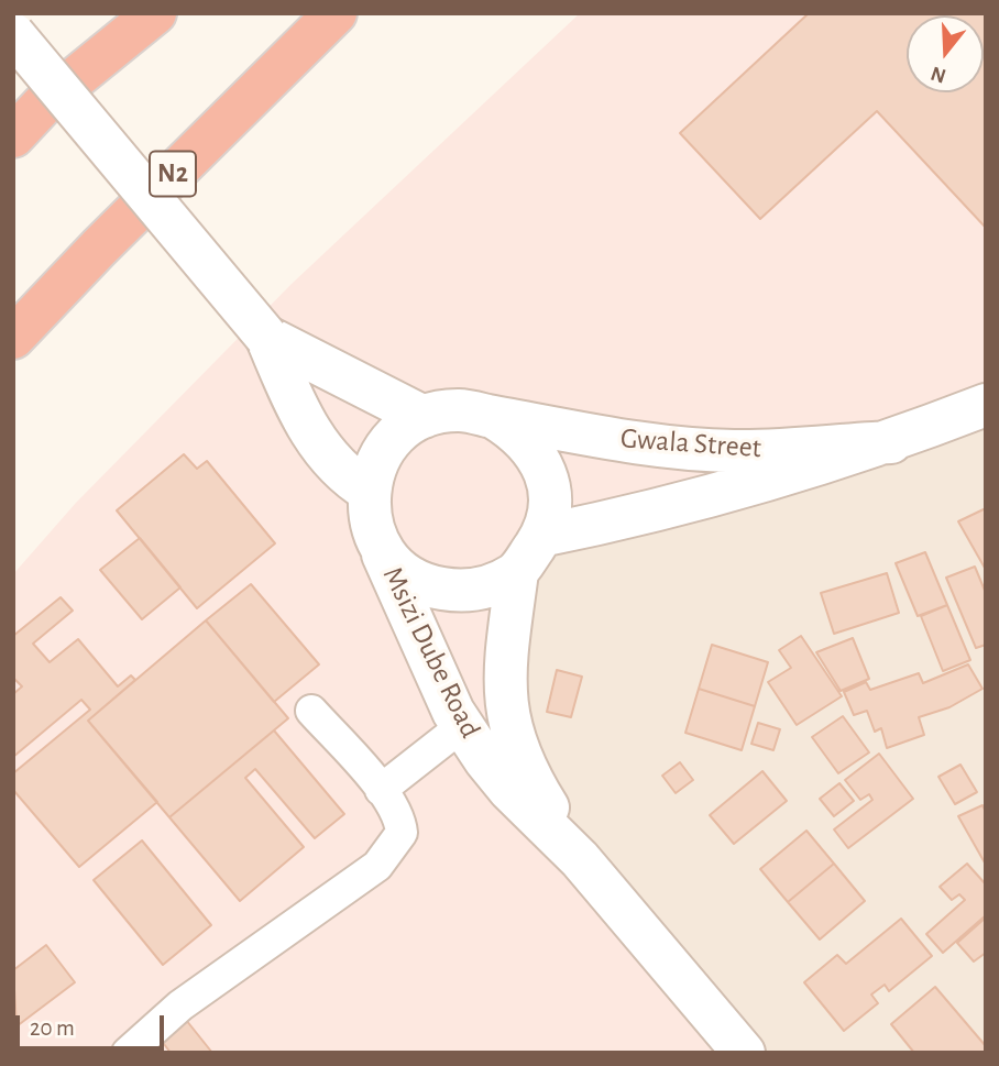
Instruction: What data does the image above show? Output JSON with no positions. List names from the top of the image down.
{
  "streets": {
    "highway": ["N2"],
    "street": ["Gwala Street", "Msizi Dube Road"]
  },
  "crossings": [
    ["Gwala Street", "Msizi Dube Road"]
  ],
  "scale_bar": "20 m",
  "north": "bottom"
}
